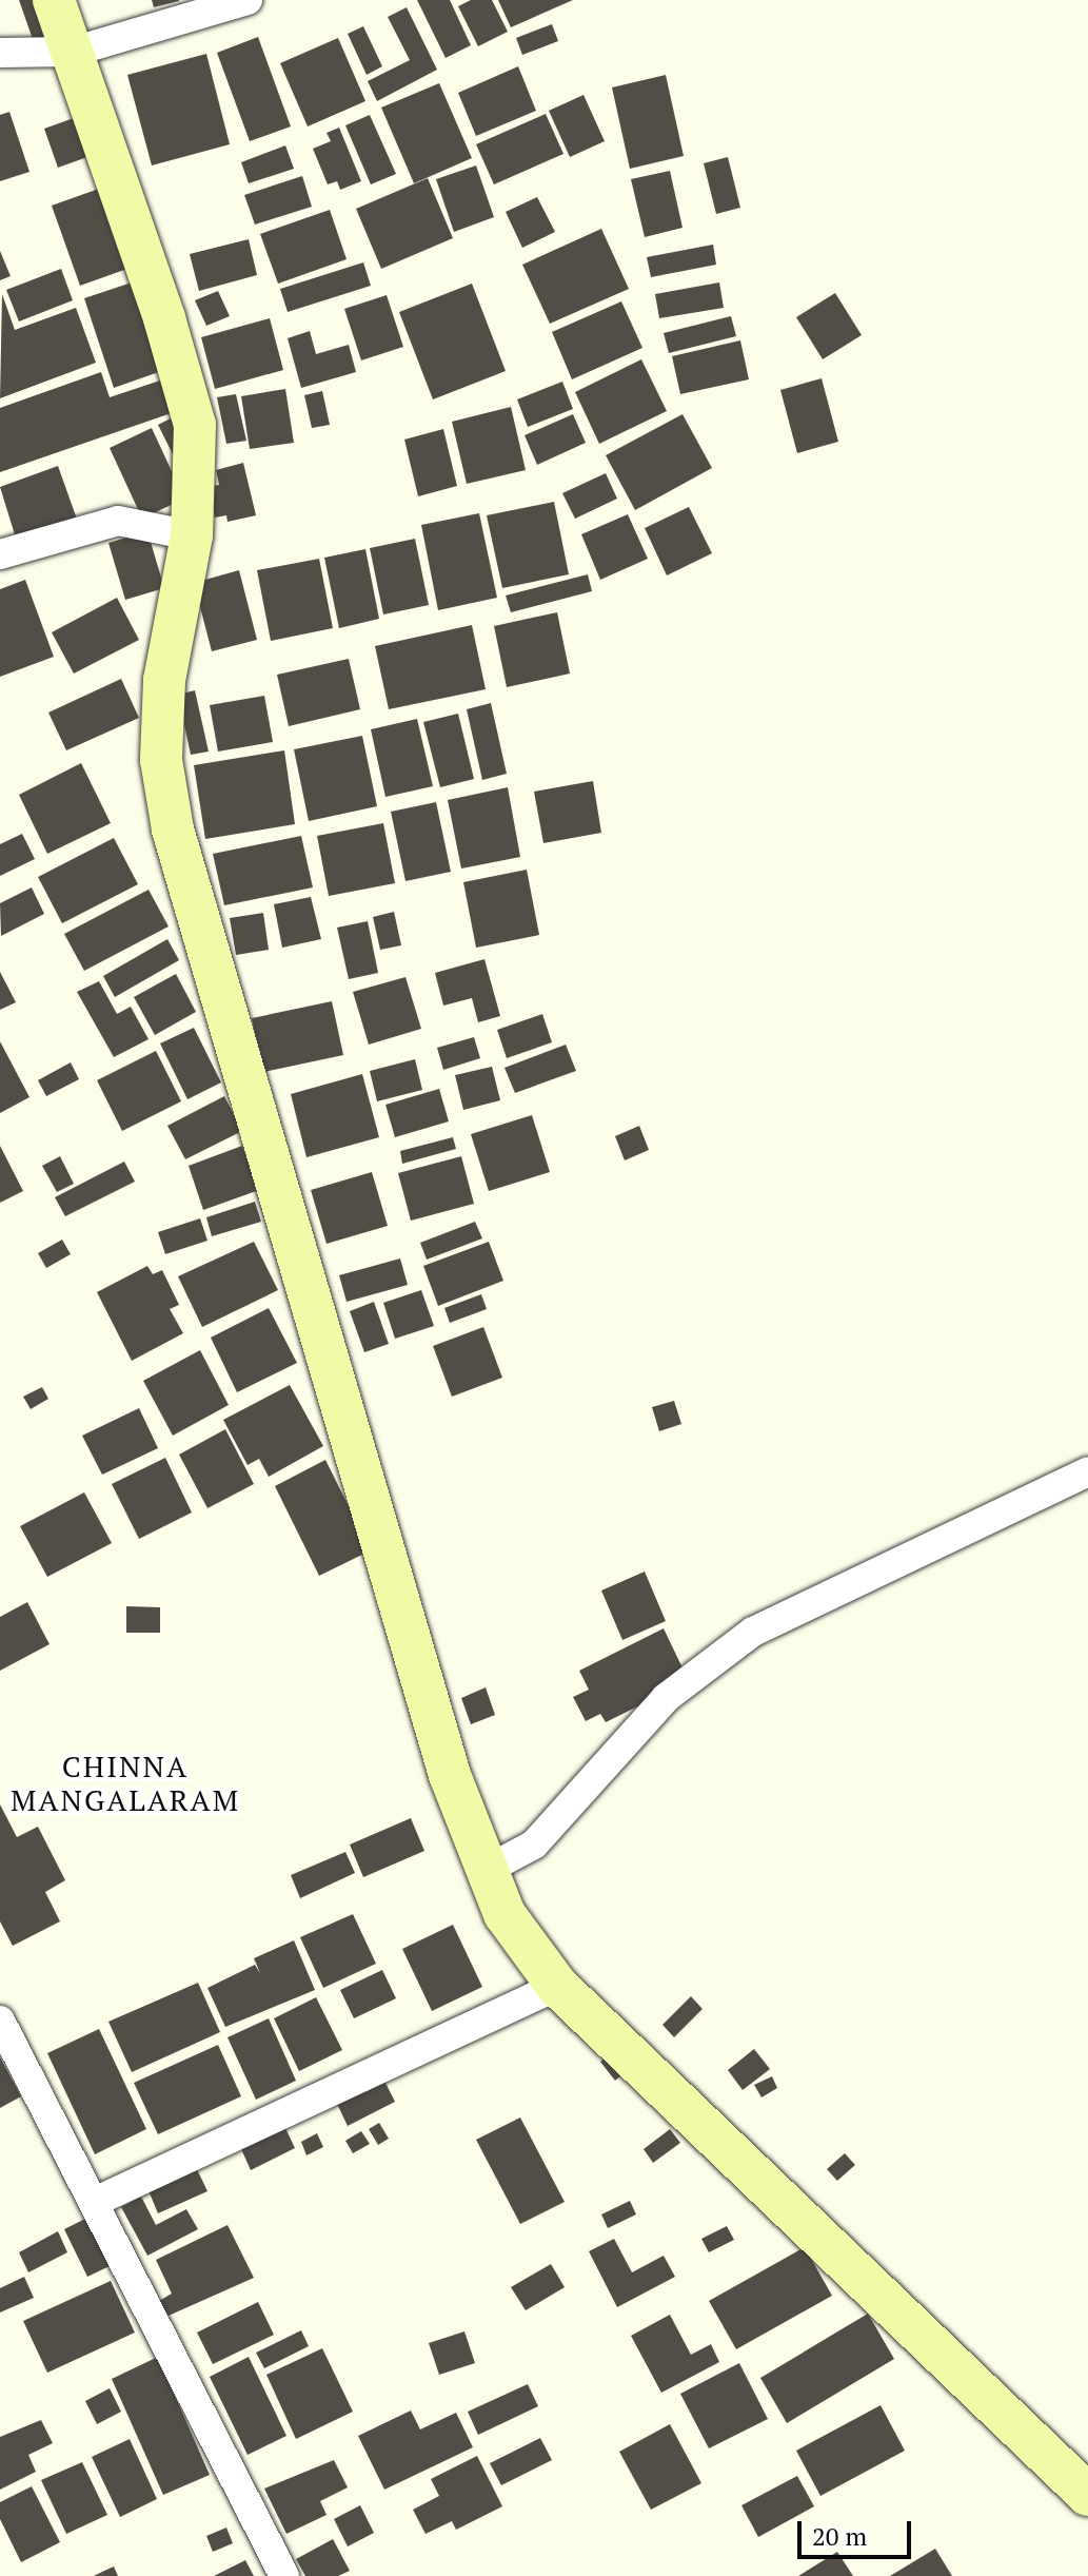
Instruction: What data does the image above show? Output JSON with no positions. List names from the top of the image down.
{
  "districts": ["CHINNA MANGALARAM"],
  "scale_bar": "20 m"
}
